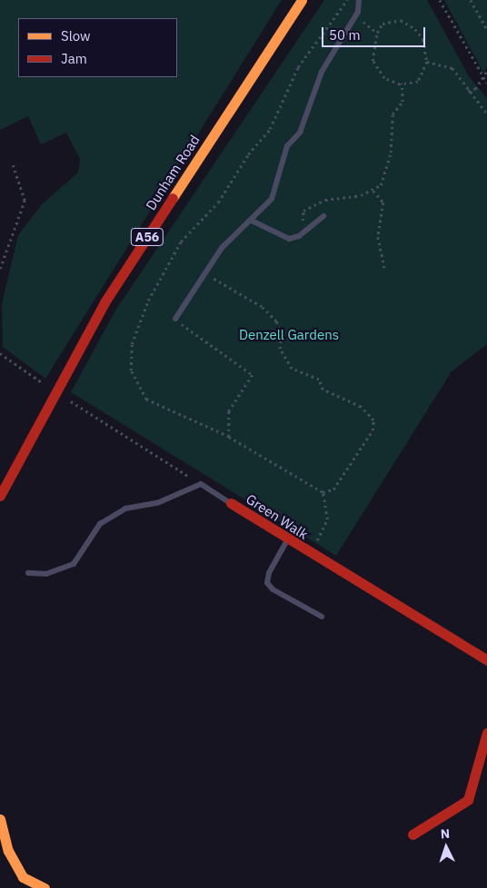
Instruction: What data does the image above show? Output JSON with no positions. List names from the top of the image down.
{
  "streets": {
    "main road": ["Dunham Road", "A56", "Green Walk"]
  },
  "parks": ["Denzell Gardens"],
  "legend": ["Slow", "Jam"],
  "scale_bar": "50 m",
  "north": "top"
}
